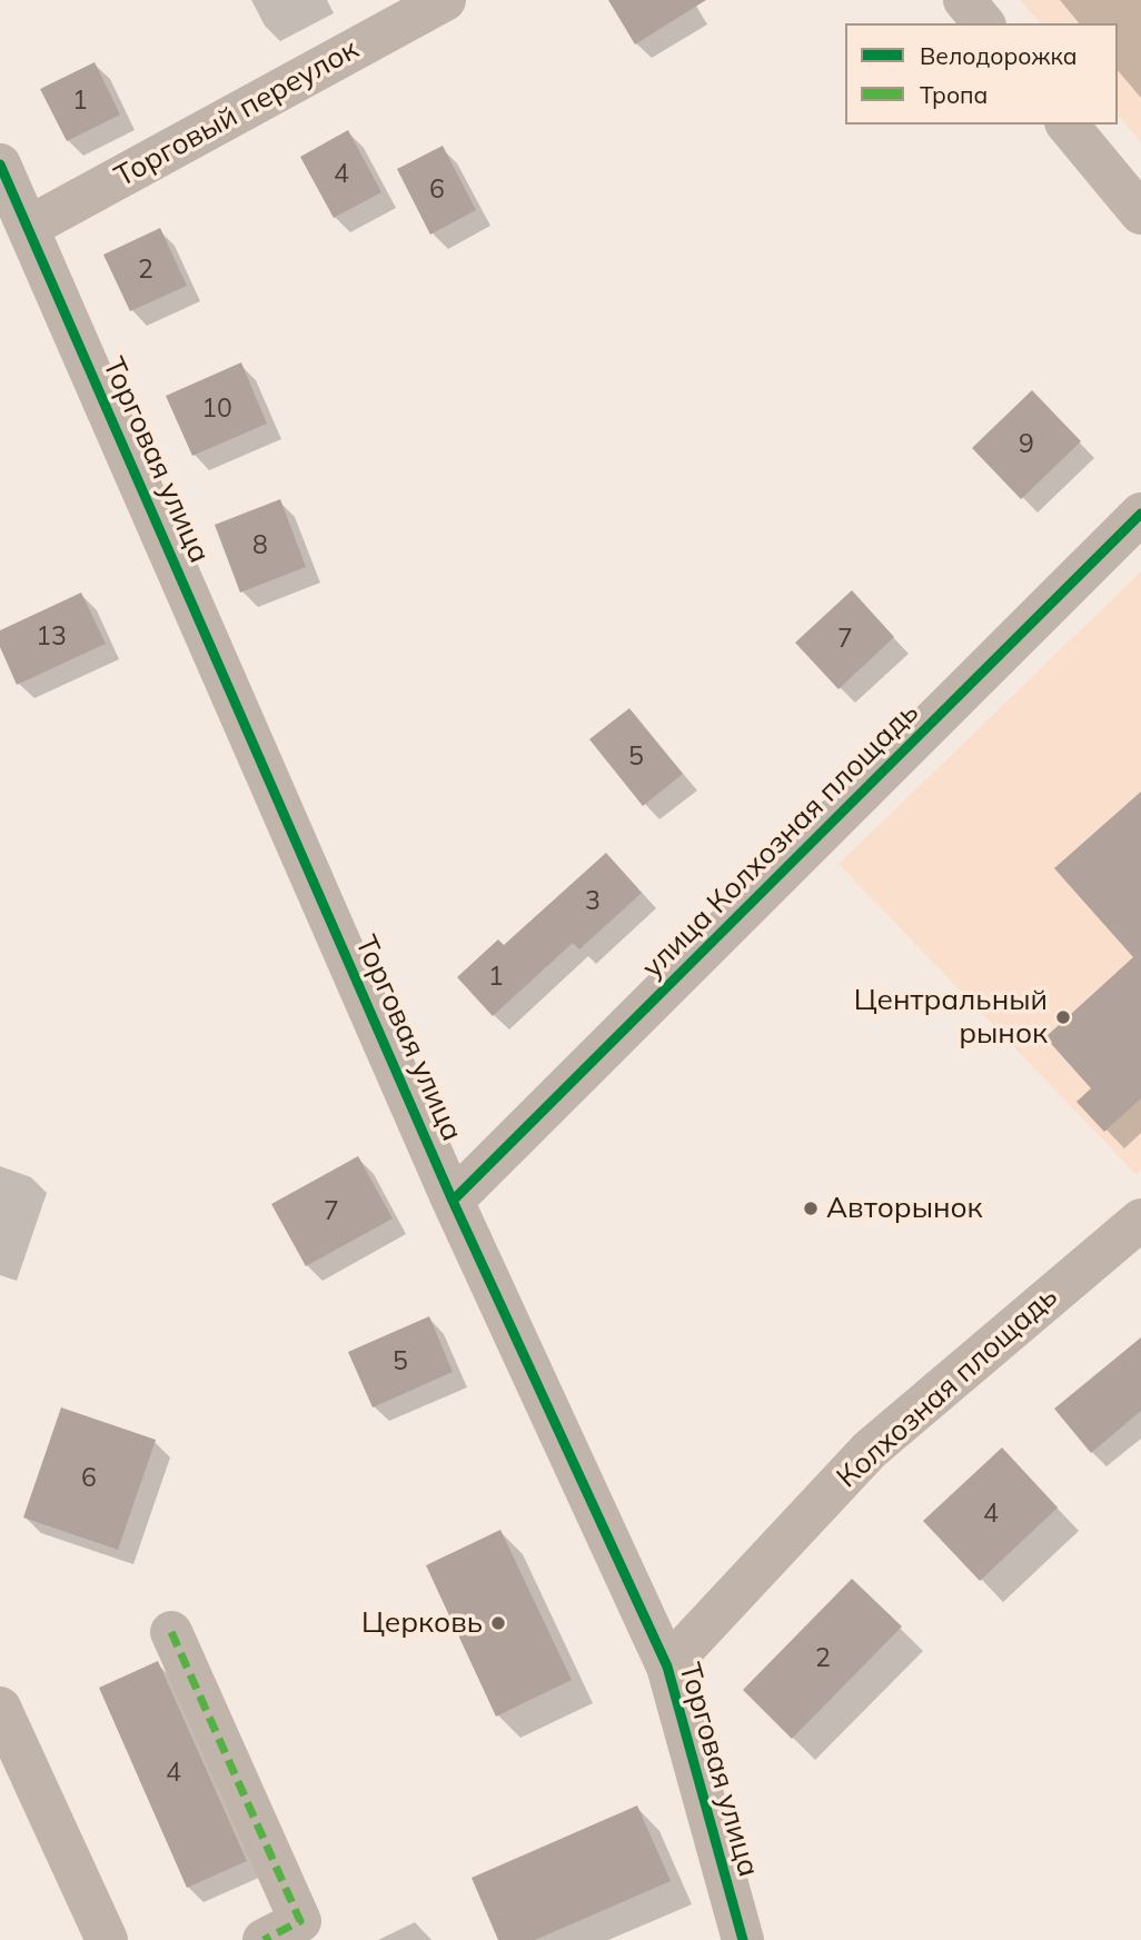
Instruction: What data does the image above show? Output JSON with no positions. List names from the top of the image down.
{
  "streets": {
    "street": [
      "Торговый переулок",
      "Торговая улица",
      "улица Колхозная площадь",
      "Колхозная площадь"
    ]
  },
  "crossings": [
    ["Торговый переулок", "Торговая улица"],
    ["Торговая улица", "улица Колхозная площадь"],
    ["Торговая улица", "Колхозная площадь"]
  ],
  "places": ["Центральный рынок", "Авторынок", "Церковь"],
  "house_numbers": [
    "1",
    "4",
    "6",
    "2",
    "10",
    "9",
    "8",
    "13",
    "7",
    "5",
    "3",
    "1",
    "7",
    "5",
    "6",
    "4",
    "2",
    "4"
  ],
  "legend": ["Велодорожка", "Тропа"]
}
